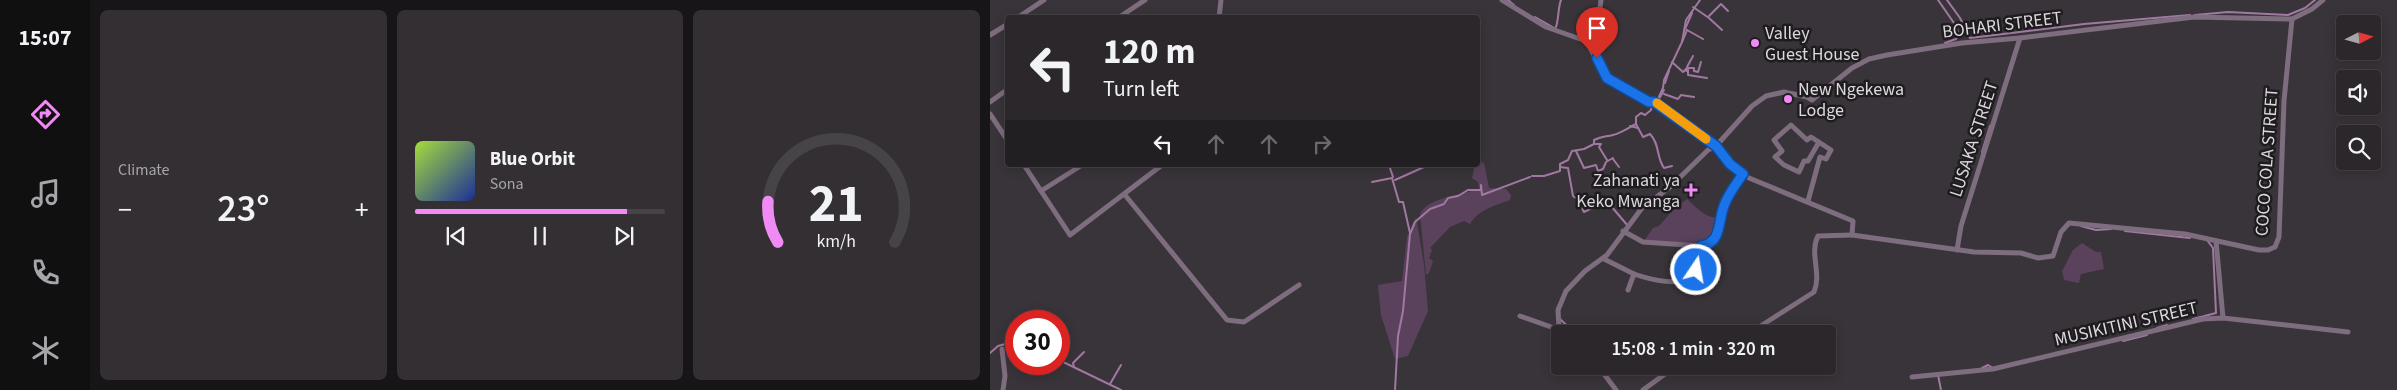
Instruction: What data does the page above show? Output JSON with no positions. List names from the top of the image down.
{
  "streets": {
    "street": [
      "BOHARI STREET",
      "LUSAKA STREET",
      "COCO COLA STREET",
      "MUSIKITINI STREET"
    ]
  },
  "crossings": [
    ["BOHARI STREET", "LUSAKA STREET"],
    ["BOHARI STREET", "COCO COLA STREET"],
    ["LUSAKA STREET", "COCO COLA STREET"]
  ],
  "places": {
    "other": ["Valley Guest House", "New Ngekewa Lodge"],
    "health": ["Zahanati ya Keko Mwanga"]
  },
  "north": "right",
  "page": {
    "tabs": "15:07",
    "tile": "Climate",
    "turn": ["120 m", "Turn left"],
    "song": ["Blue Orbit", "Sona"],
    "heat": ["−", "23°", "+"],
    "limit": "30",
    "trip": "15:08 · 1 min · 320 m",
    "gauge": ["21", "km/h"]
  }
}
